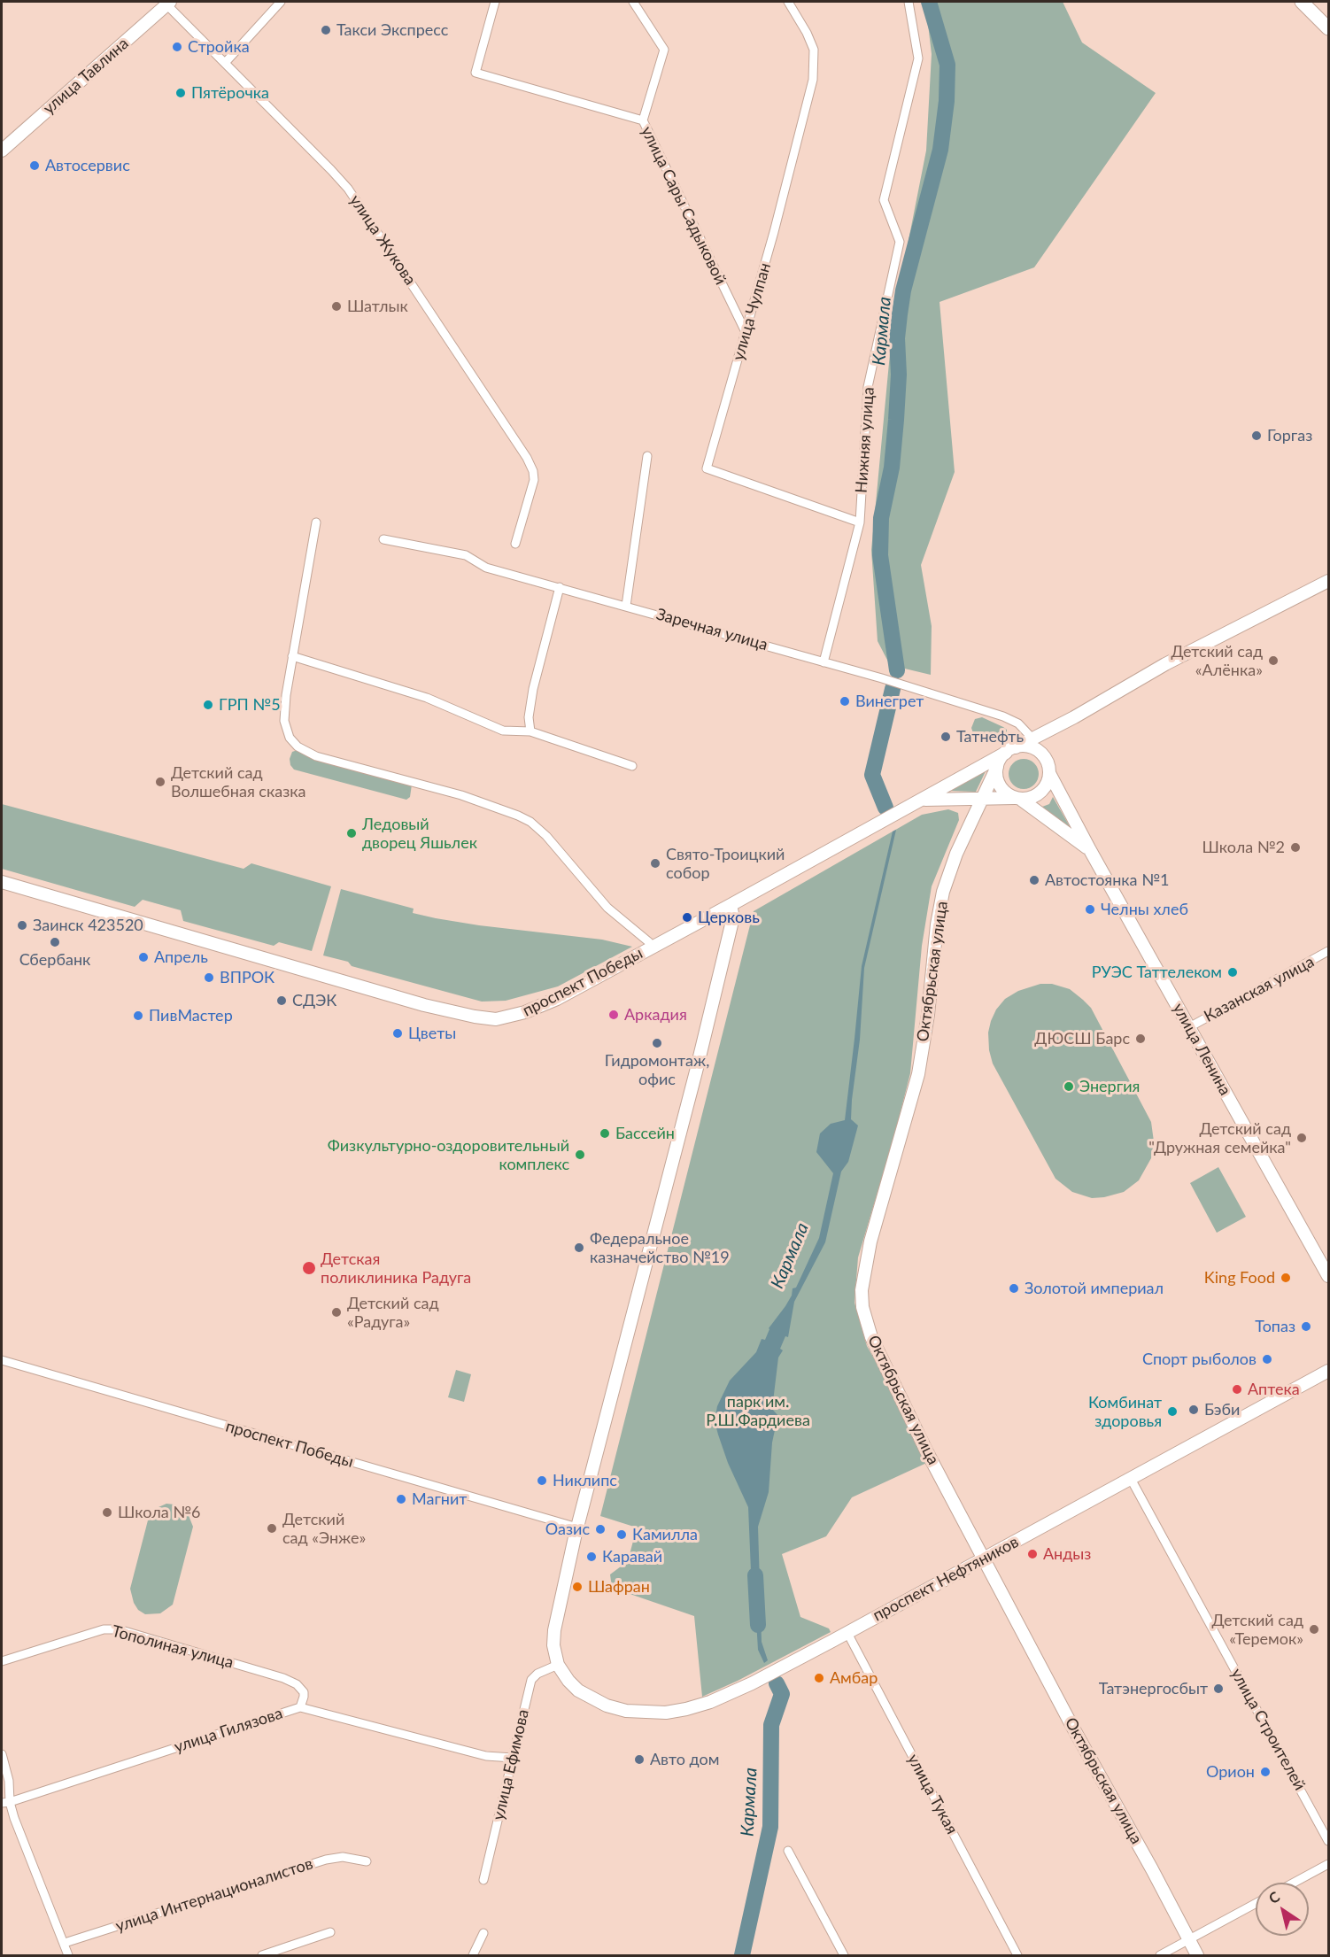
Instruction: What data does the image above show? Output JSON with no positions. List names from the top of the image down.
{
  "streets": {
    "main road": [
      "улица Тавлина",
      "Октябрьская улица",
      "проспект Победы",
      "улица Ленина",
      "проспект Нефтяников"
    ],
    "street": [
      "улица Сары Садыковой",
      "улица Жукова",
      "улица Чулпан",
      "Нижняя улица",
      "Заречная улица",
      "Казанская улица",
      "Тополиная улица",
      "улица Строителей",
      "улица Гилязова",
      "улица Ефимова",
      "улица Тукая",
      "улица Интернационалистов"
    ]
  },
  "crossings": [
    ["улица Тавлина", "улица Жукова"],
    ["улица Сары Садыковой", "улица Чулпан"],
    ["улица Чулпан", "Нижняя улица"],
    ["Нижняя улица", "Заречная улица"],
    ["Заречная улица", "проспект Победы"],
    ["Октябрьская улица", "проспект Победы"],
    ["Октябрьская улица", "улица Ленина"],
    ["Октябрьская улица", "проспект Нефтяников"],
    ["проспект Победы", "улица Ленина"],
    ["Казанская улица", "улица Ленина"],
    ["проспект Нефтяников", "улица Строителей"],
    ["проспект Нефтяников", "улица Ефимова"],
    ["проспект Нефтяников", "улица Тукая"],
    ["Тополиная улица", "улица Гилязова"],
    ["улица Гилязова", "улица Ефимова"]
  ],
  "water": ["Кармала"],
  "parks": ["парк им. Р.Ш.Фардиева"],
  "places": [
    "Такси Экспресс",
    "Стройка",
    "Пятёрочка",
    "Автосервис",
    "Шатлык",
    "Горгаз",
    "Детский сад «Алёнка»",
    "Винегрет",
    "ГРП №5",
    "Татнефть",
    "Детский сад Волшебная сказка",
    "Ледовый дворец Яшьлек",
    "Школа №2",
    "Свято-Троицкий собор",
    "Автостоянка №1",
    "Челны хлеб",
    "Церковь",
    "Заинск 423520",
    "Сбербанк",
    "Апрель",
    "РУЭС Таттелеком",
    "ВПРОК",
    "СДЭК",
    "Аркадия",
    "ПивМастер",
    "Цветы",
    "ДЮСШ Барс",
    "Гидромонтаж, офис",
    "Энергия",
    "Бассейн",
    "Детский сад \"Дружная семейка\"",
    "Физкультурно-оздоровительный комплекс",
    "Федеральное казначейство №19",
    "Детская поликлиника Радуга",
    "King Food",
    "Золотой империал",
    "Детский сад «Радуга»",
    "Топаз",
    "Спорт рыболов",
    "Аптека",
    "Бэби",
    "Комбинат здоровья",
    "Никлипс",
    "Магнит",
    "Школа №6",
    "Детский сад «Энже»",
    "Оазис",
    "Камилла",
    "Андыз",
    "Каравай",
    "Шафран",
    "Детский сад «Теремок»",
    "Амбар",
    "Татэнергосбыт",
    "Авто дом",
    "Орион"
  ],
  "north": "top left"
}
